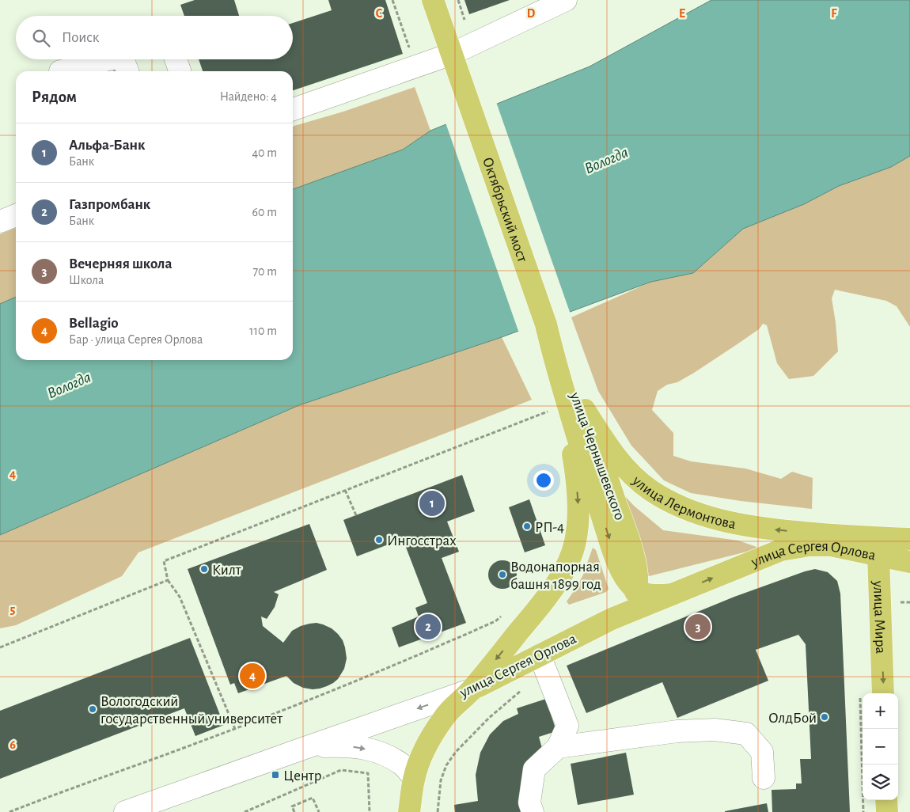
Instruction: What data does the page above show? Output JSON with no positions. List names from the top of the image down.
{
  "streets": {
    "main road": [
      "Октябрьский мост",
      "улица Чернышевского",
      "улица Лермонтова",
      "улица Сергея Орлова",
      "улица Мира"
    ]
  },
  "crossings": [
    ["Октябрьский мост", "улица Чернышевского"],
    ["улица Чернышевского", "улица Лермонтова"],
    ["улица Лермонтова", "улица Сергея Орлова"],
    ["улица Сергея Орлова", "улица Мира"]
  ],
  "one_way": ["улица Лермонтова", "улица Мира"],
  "water": ["Вологда"],
  "places": {
    "other": [
      "РП-4",
      "Ингосстрах",
      "Килт",
      "Водонапорная башня 1899 год",
      "Вологодский государственный университет",
      "ОлдБой"
    ],
    "transit": ["Центр"]
  },
  "page": {
    "search": "Поиск",
    "heading": ["Рядом", "Найдено: 4"],
    "list": [
      {
        "mark": "1",
        "name": "Альфа-Банк",
        "note": "Банк",
        "value": "40 m"
      },
      {
        "mark": "2",
        "name": "Газпромбанк",
        "note": "Банк",
        "value": "60 m"
      },
      {
        "mark": "3",
        "name": "Вечерняя школа",
        "note": "Школа",
        "value": "70 m"
      },
      {
        "mark": "4",
        "name": "Bellagio",
        "note": "Бар · улица Сергея Орлова",
        "value": "110 m"
      }
    ],
    "pins": [
      "1",
      "2",
      "3",
      "4"
    ],
    "map_buttons": ["+", "−"]
  },
  "grid": {
    "columns": [
      "C",
      "D",
      "E",
      "F"
    ],
    "rows": ["4", "5", "6"]
  }
}
